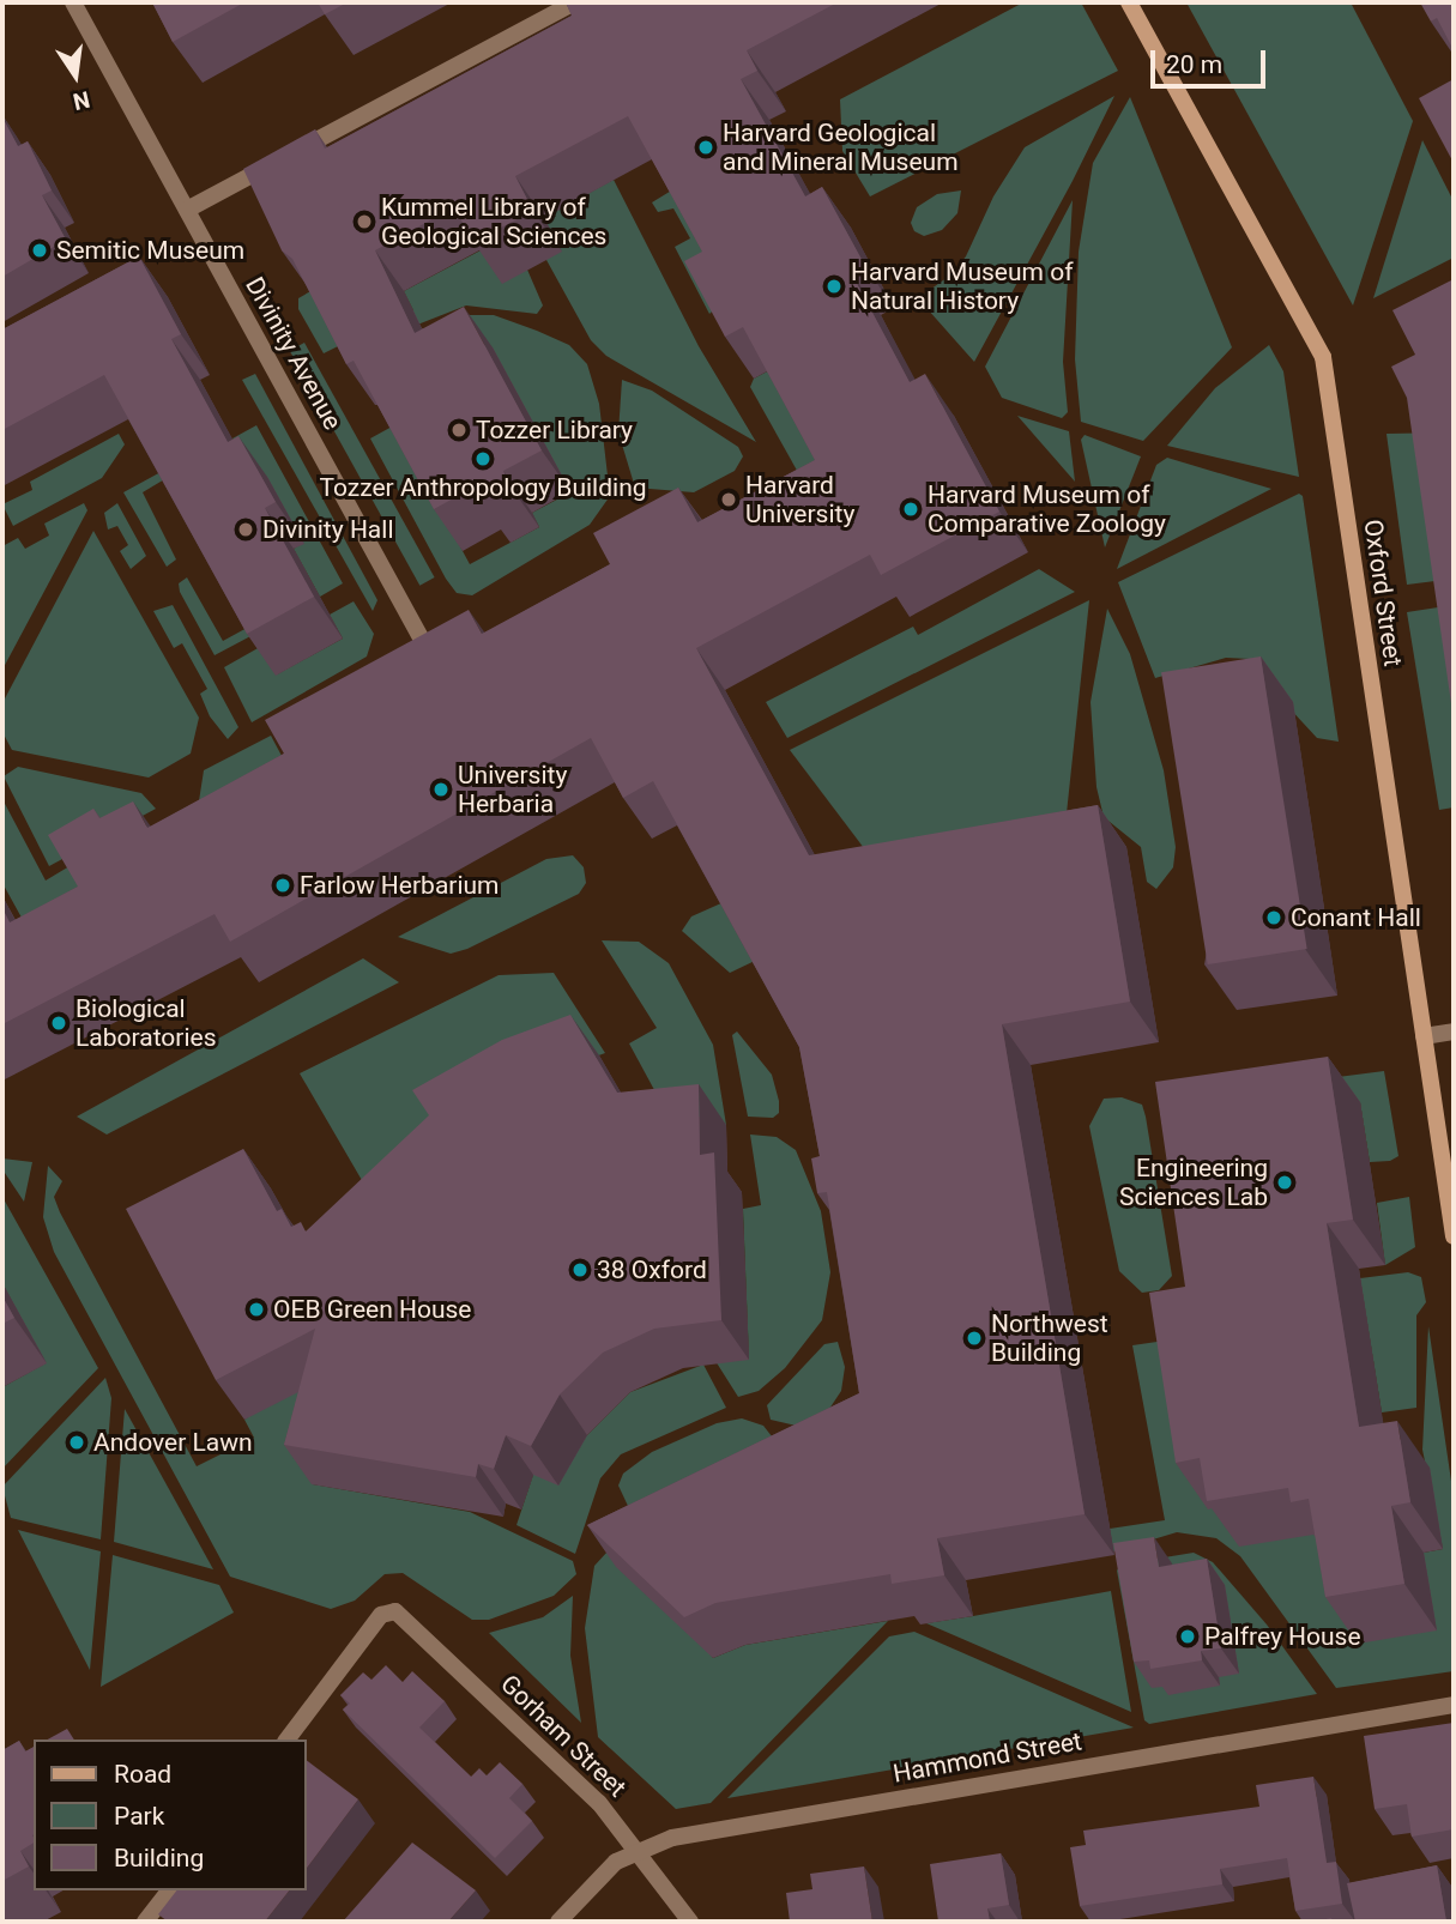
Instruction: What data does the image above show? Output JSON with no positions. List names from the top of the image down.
{
  "streets": {
    "street": [
      "Divinity Avenue",
      "Oxford Street",
      "Gorham Street",
      "Hammond Street"
    ]
  },
  "crossings": [
    ["Gorham Street", "Hammond Street"]
  ],
  "places": [
    "Harvard Geological and Mineral Museum",
    "Kummel Library of Geological Sciences",
    "Semitic Museum",
    "Harvard Museum of Natural History",
    "Tozzer Library",
    "Tozzer Anthropology Building",
    "Harvard University",
    "Harvard Museum of Comparative Zoology",
    "Divinity Hall",
    "University Herbaria",
    "Farlow Herbarium",
    "Conant Hall",
    "Biological Laboratories",
    "Engineering Sciences Lab",
    "38 Oxford",
    "OEB Green House",
    "Northwest Building",
    "Andover Lawn",
    "Palfrey House"
  ],
  "legend": ["Road", "Park", "Building"],
  "scale_bar": "20 m",
  "north": "bottom"
}
